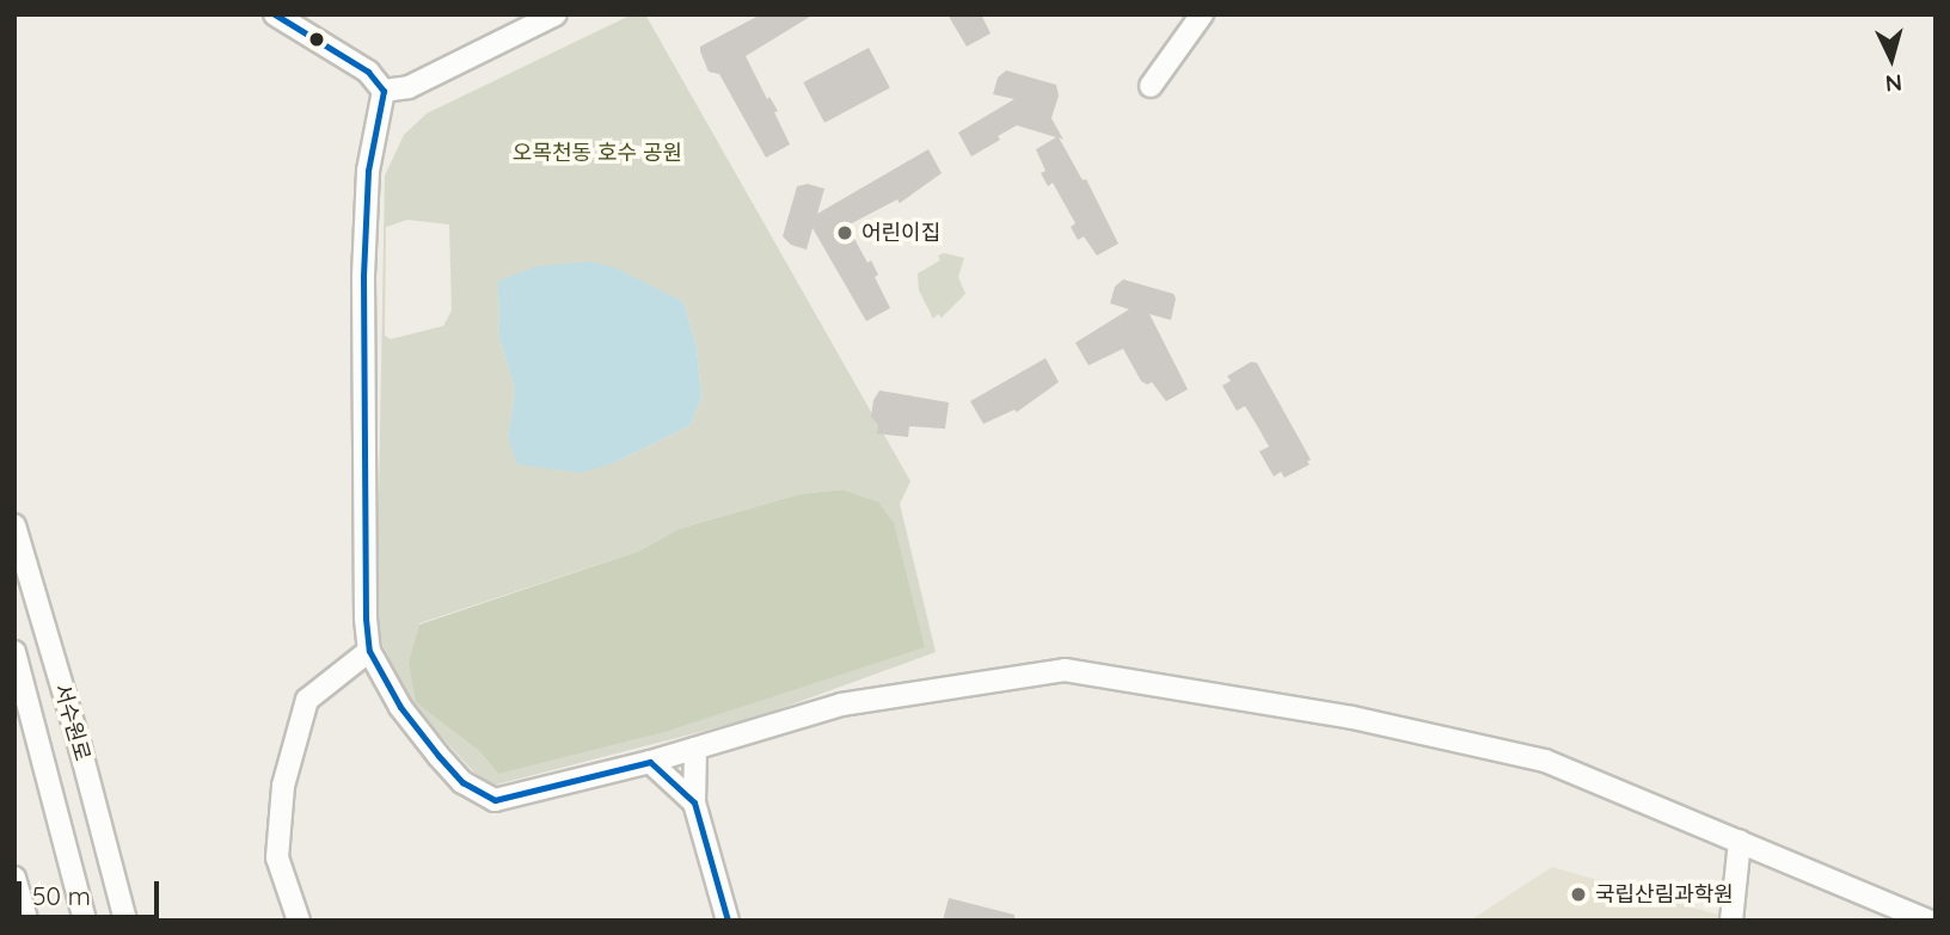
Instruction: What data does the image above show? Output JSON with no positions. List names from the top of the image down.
{
  "streets": {
    "street": ["서수원로"]
  },
  "parks": ["오목천동 호수 공원"],
  "places": ["어린이집", "국립산림과학원"],
  "scale_bar": "50 m",
  "north": "bottom"
}
